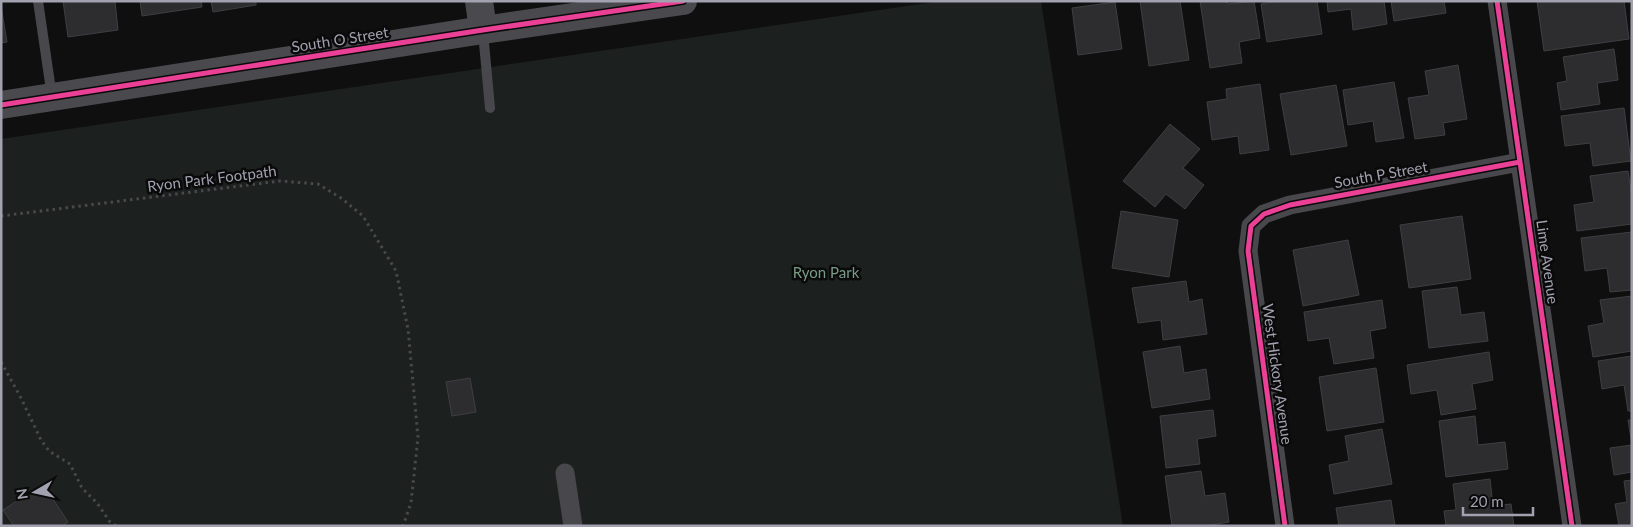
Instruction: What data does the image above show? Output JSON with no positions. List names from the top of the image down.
{
  "streets": {
    "street": [
      "South O Street",
      "South P Street",
      "Lime Avenue",
      "West Hickory Avenue"
    ],
    "path": ["Ryon Park Footpath"]
  },
  "crossings": [
    ["South P Street", "Lime Avenue"],
    ["South P Street", "West Hickory Avenue"]
  ],
  "parks": ["Ryon Park"],
  "scale_bar": "20 m",
  "north": "left"
}
